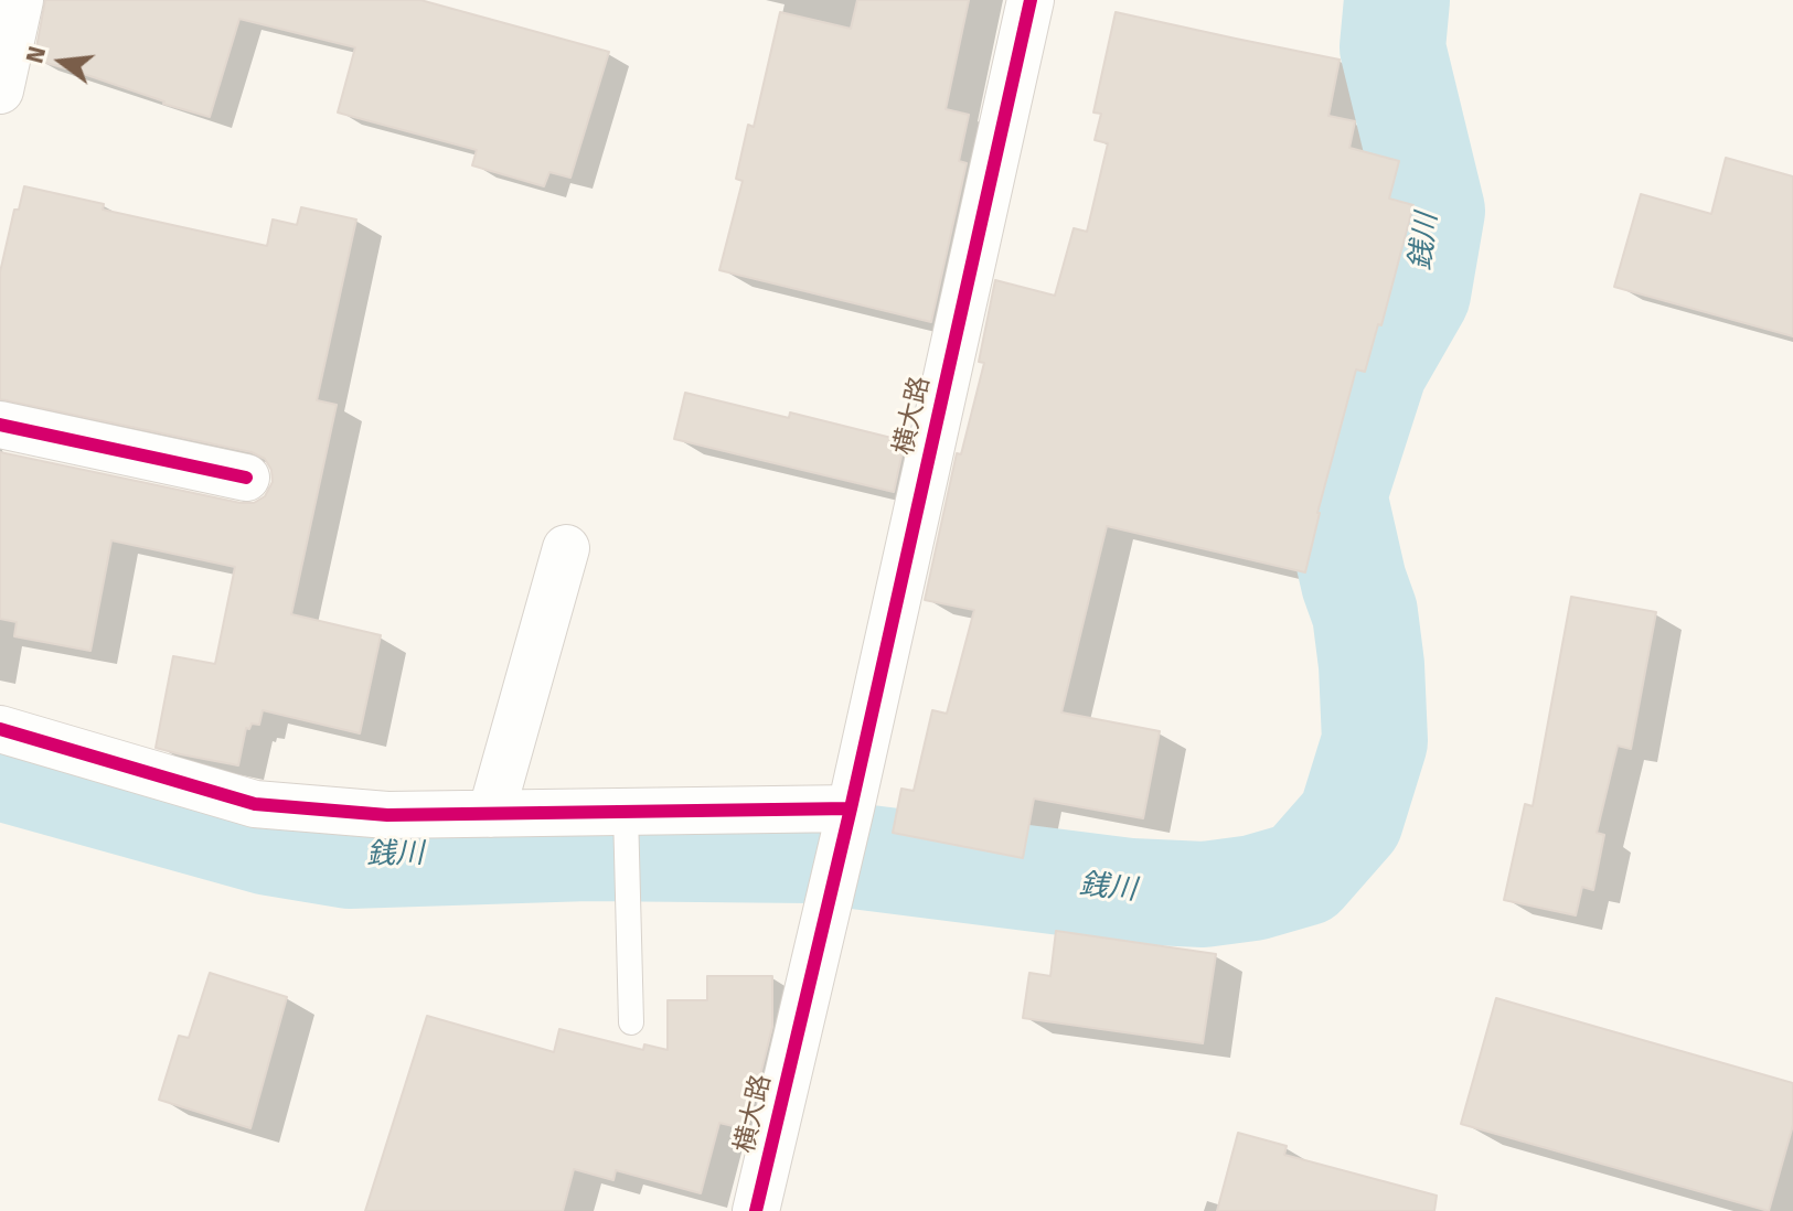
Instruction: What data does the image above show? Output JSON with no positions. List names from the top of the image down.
{
  "streets": {
    "street": ["横大路"]
  },
  "water": ["銭川"],
  "north": "left"
}
